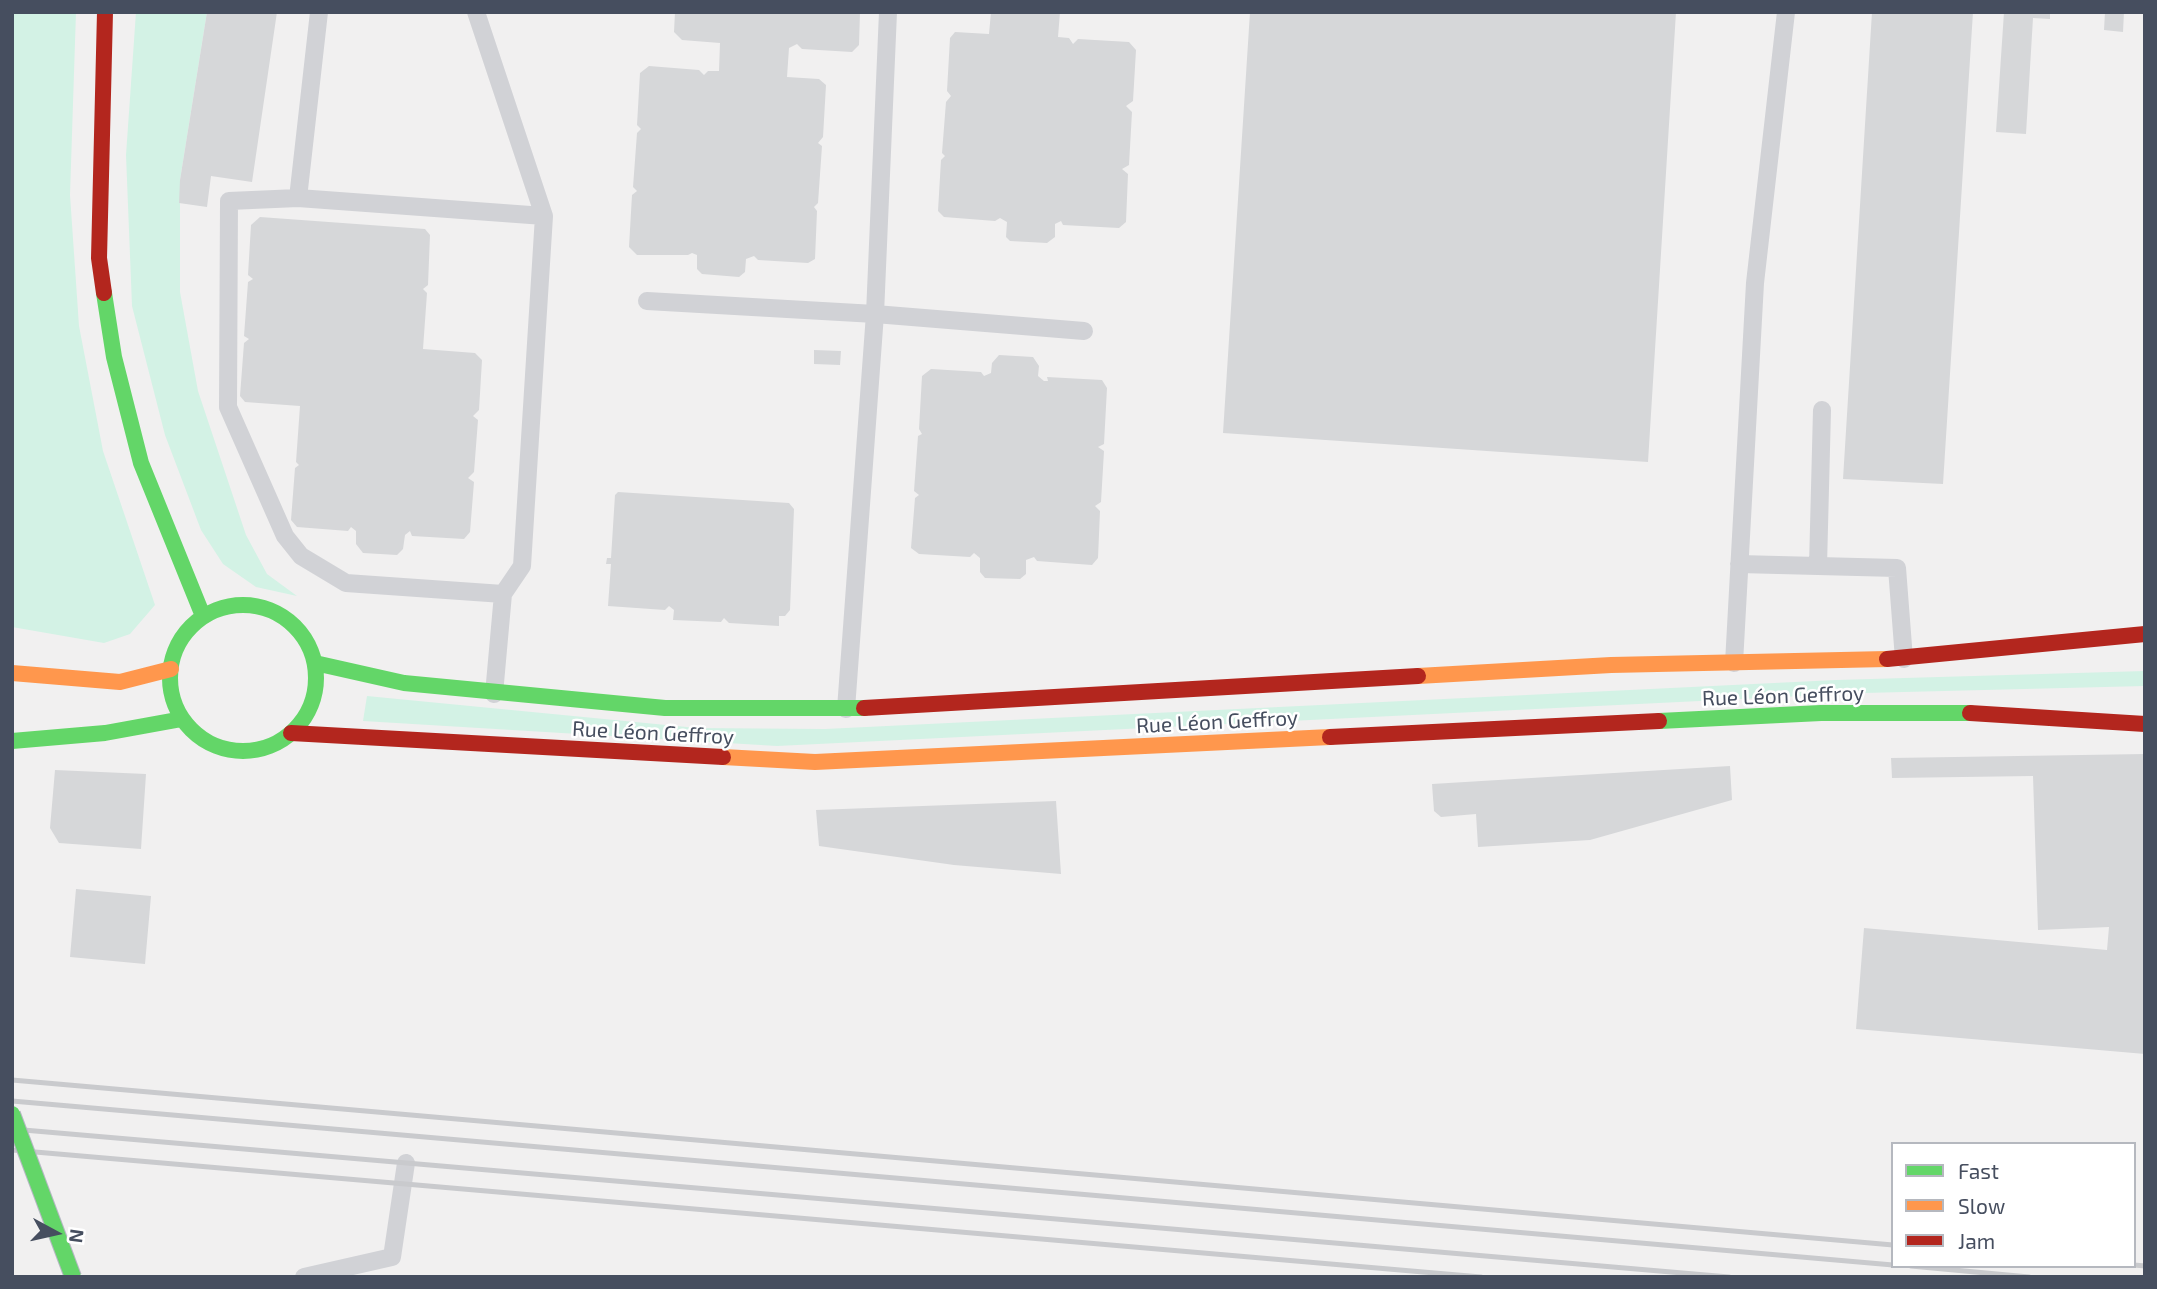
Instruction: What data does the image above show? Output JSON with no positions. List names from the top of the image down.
{
  "streets": {
    "main road": ["Rue Léon Geffroy"]
  },
  "legend": ["Fast", "Slow", "Jam"],
  "north": "right"
}
